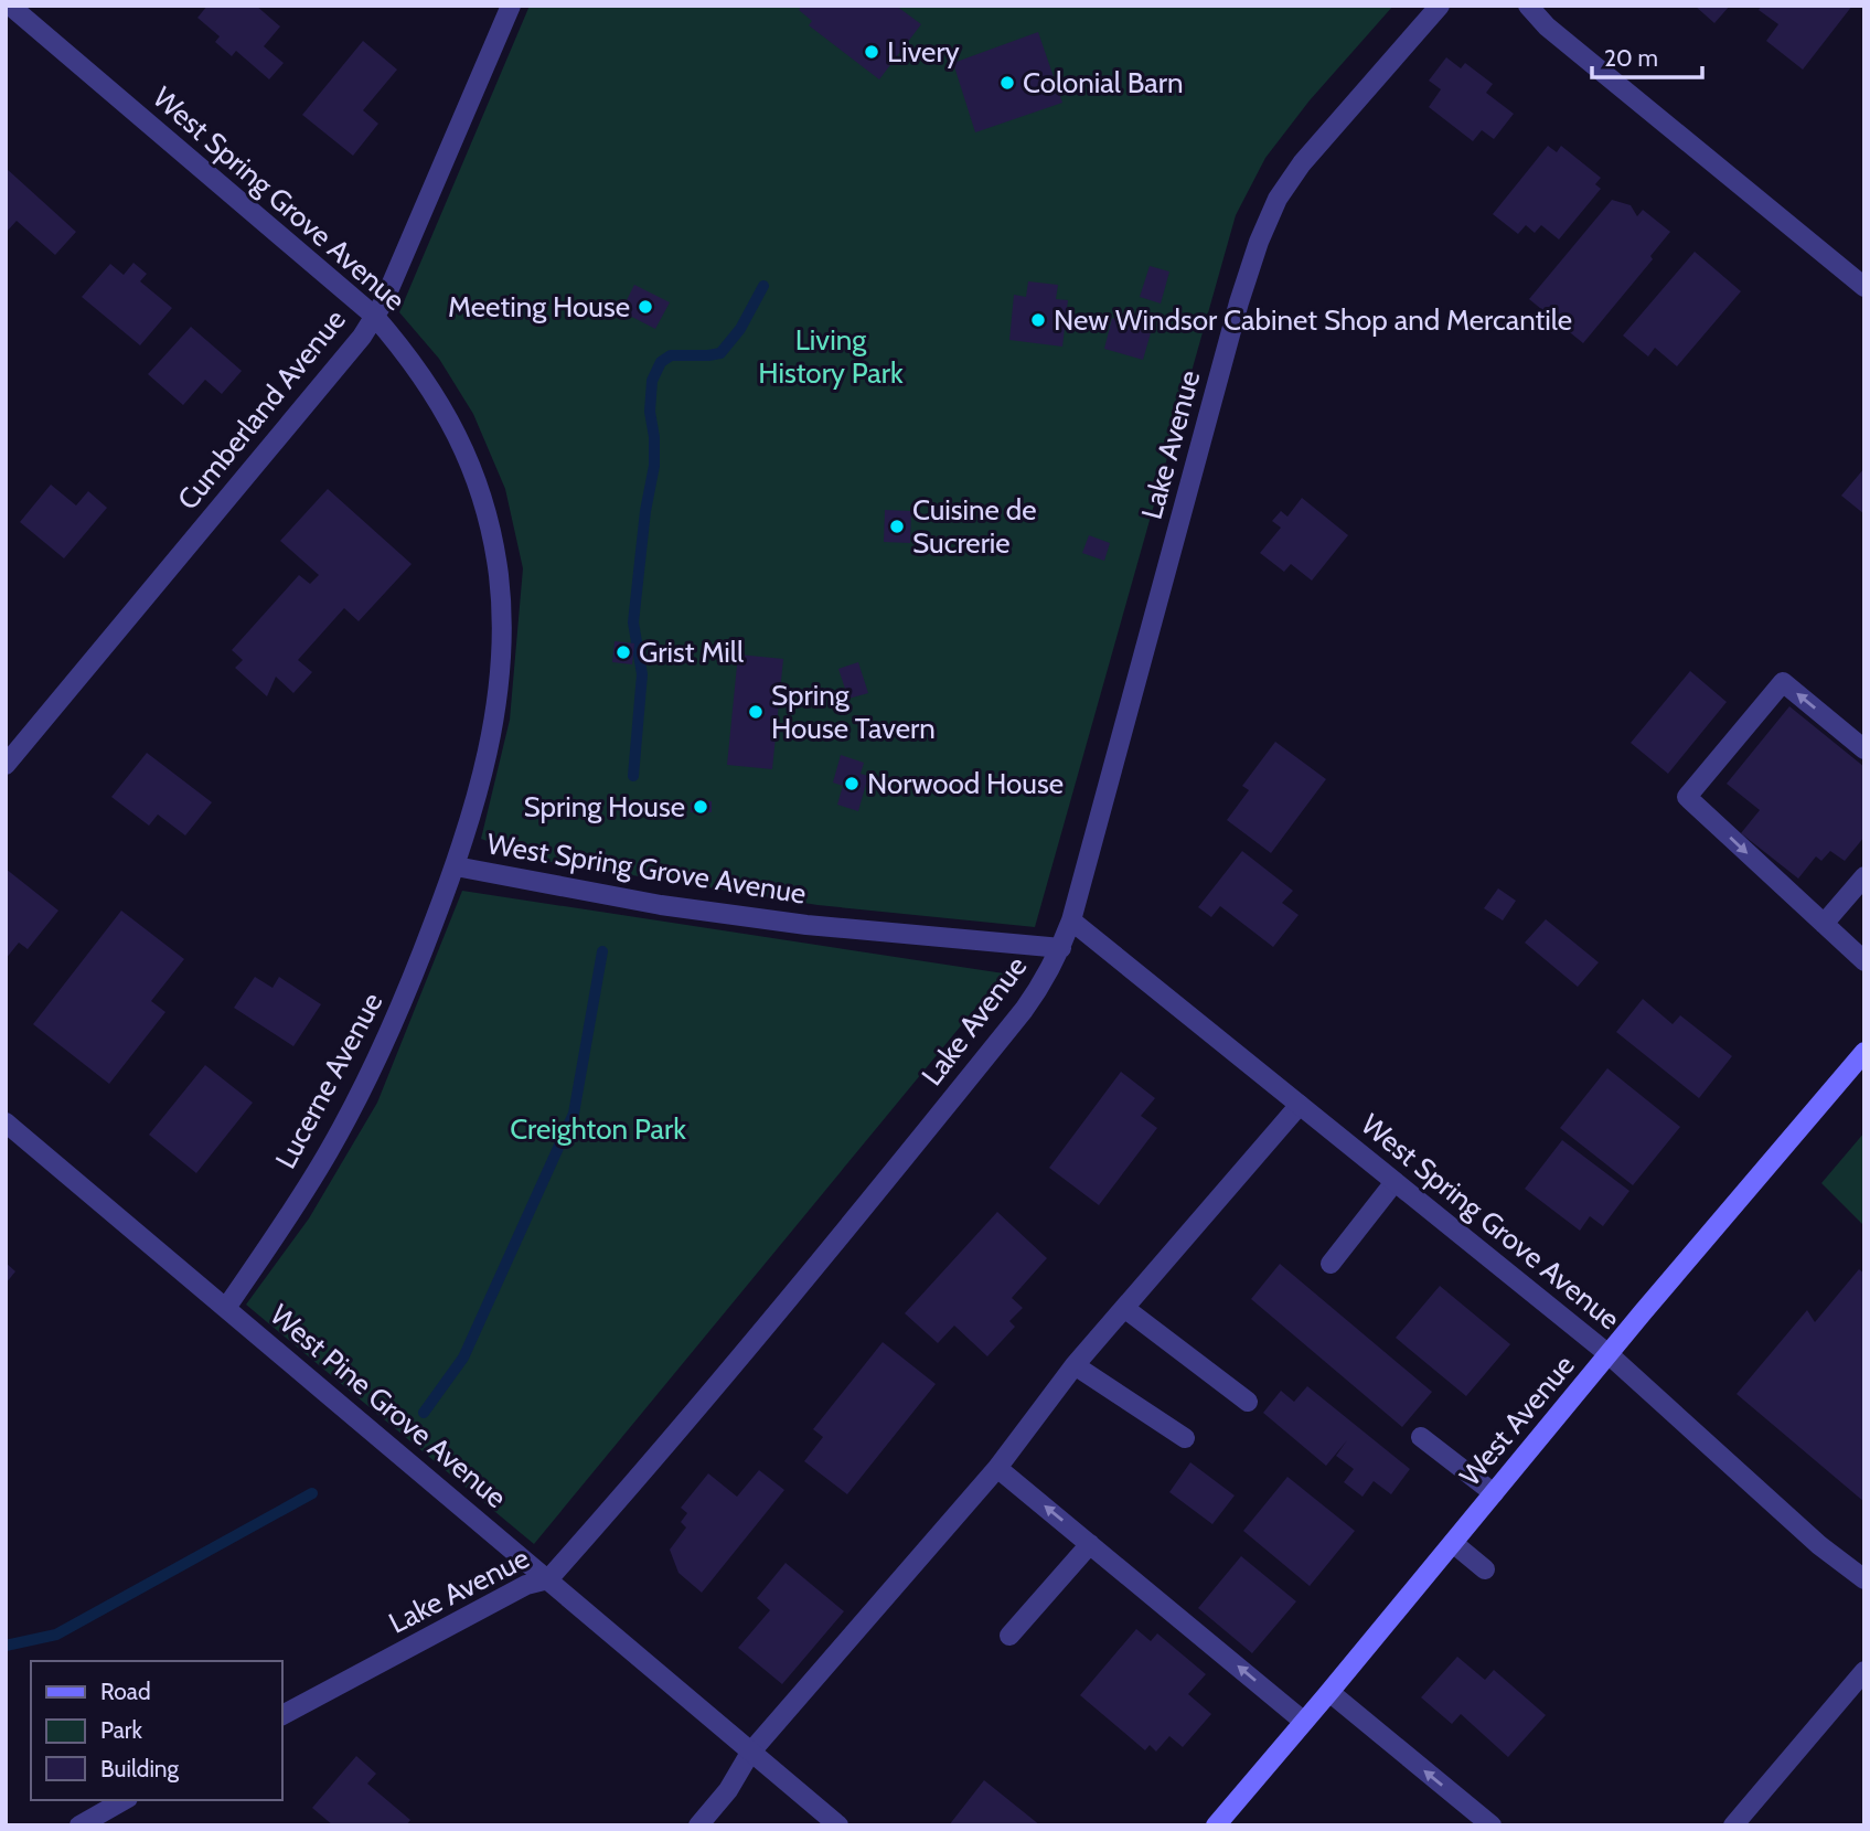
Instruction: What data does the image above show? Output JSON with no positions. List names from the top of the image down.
{
  "streets": {
    "street": [
      "West Spring Grove Avenue",
      "Cumberland Avenue",
      "Lake Avenue",
      "Lucerne Avenue",
      "West Pine Grove Avenue",
      "West Avenue"
    ]
  },
  "crossings": [
    ["West Spring Grove Avenue", "Cumberland Avenue"],
    ["West Spring Grove Avenue", "Lake Avenue"],
    ["West Spring Grove Avenue", "Lucerne Avenue"],
    ["West Spring Grove Avenue", "West Avenue"],
    ["Lake Avenue", "West Pine Grove Avenue"],
    ["Lucerne Avenue", "West Pine Grove Avenue"]
  ],
  "parks": ["Living History Park", "Creighton Park"],
  "places": [
    "Livery",
    "Colonial Barn",
    "Meeting House",
    "New Windsor Cabinet Shop and Mercantile",
    "Cuisine de Sucrerie",
    "Grist Mill",
    "Spring House Tavern",
    "Norwood House",
    "Spring House"
  ],
  "legend": ["Road", "Park", "Building"],
  "scale_bar": "20 m"
}
